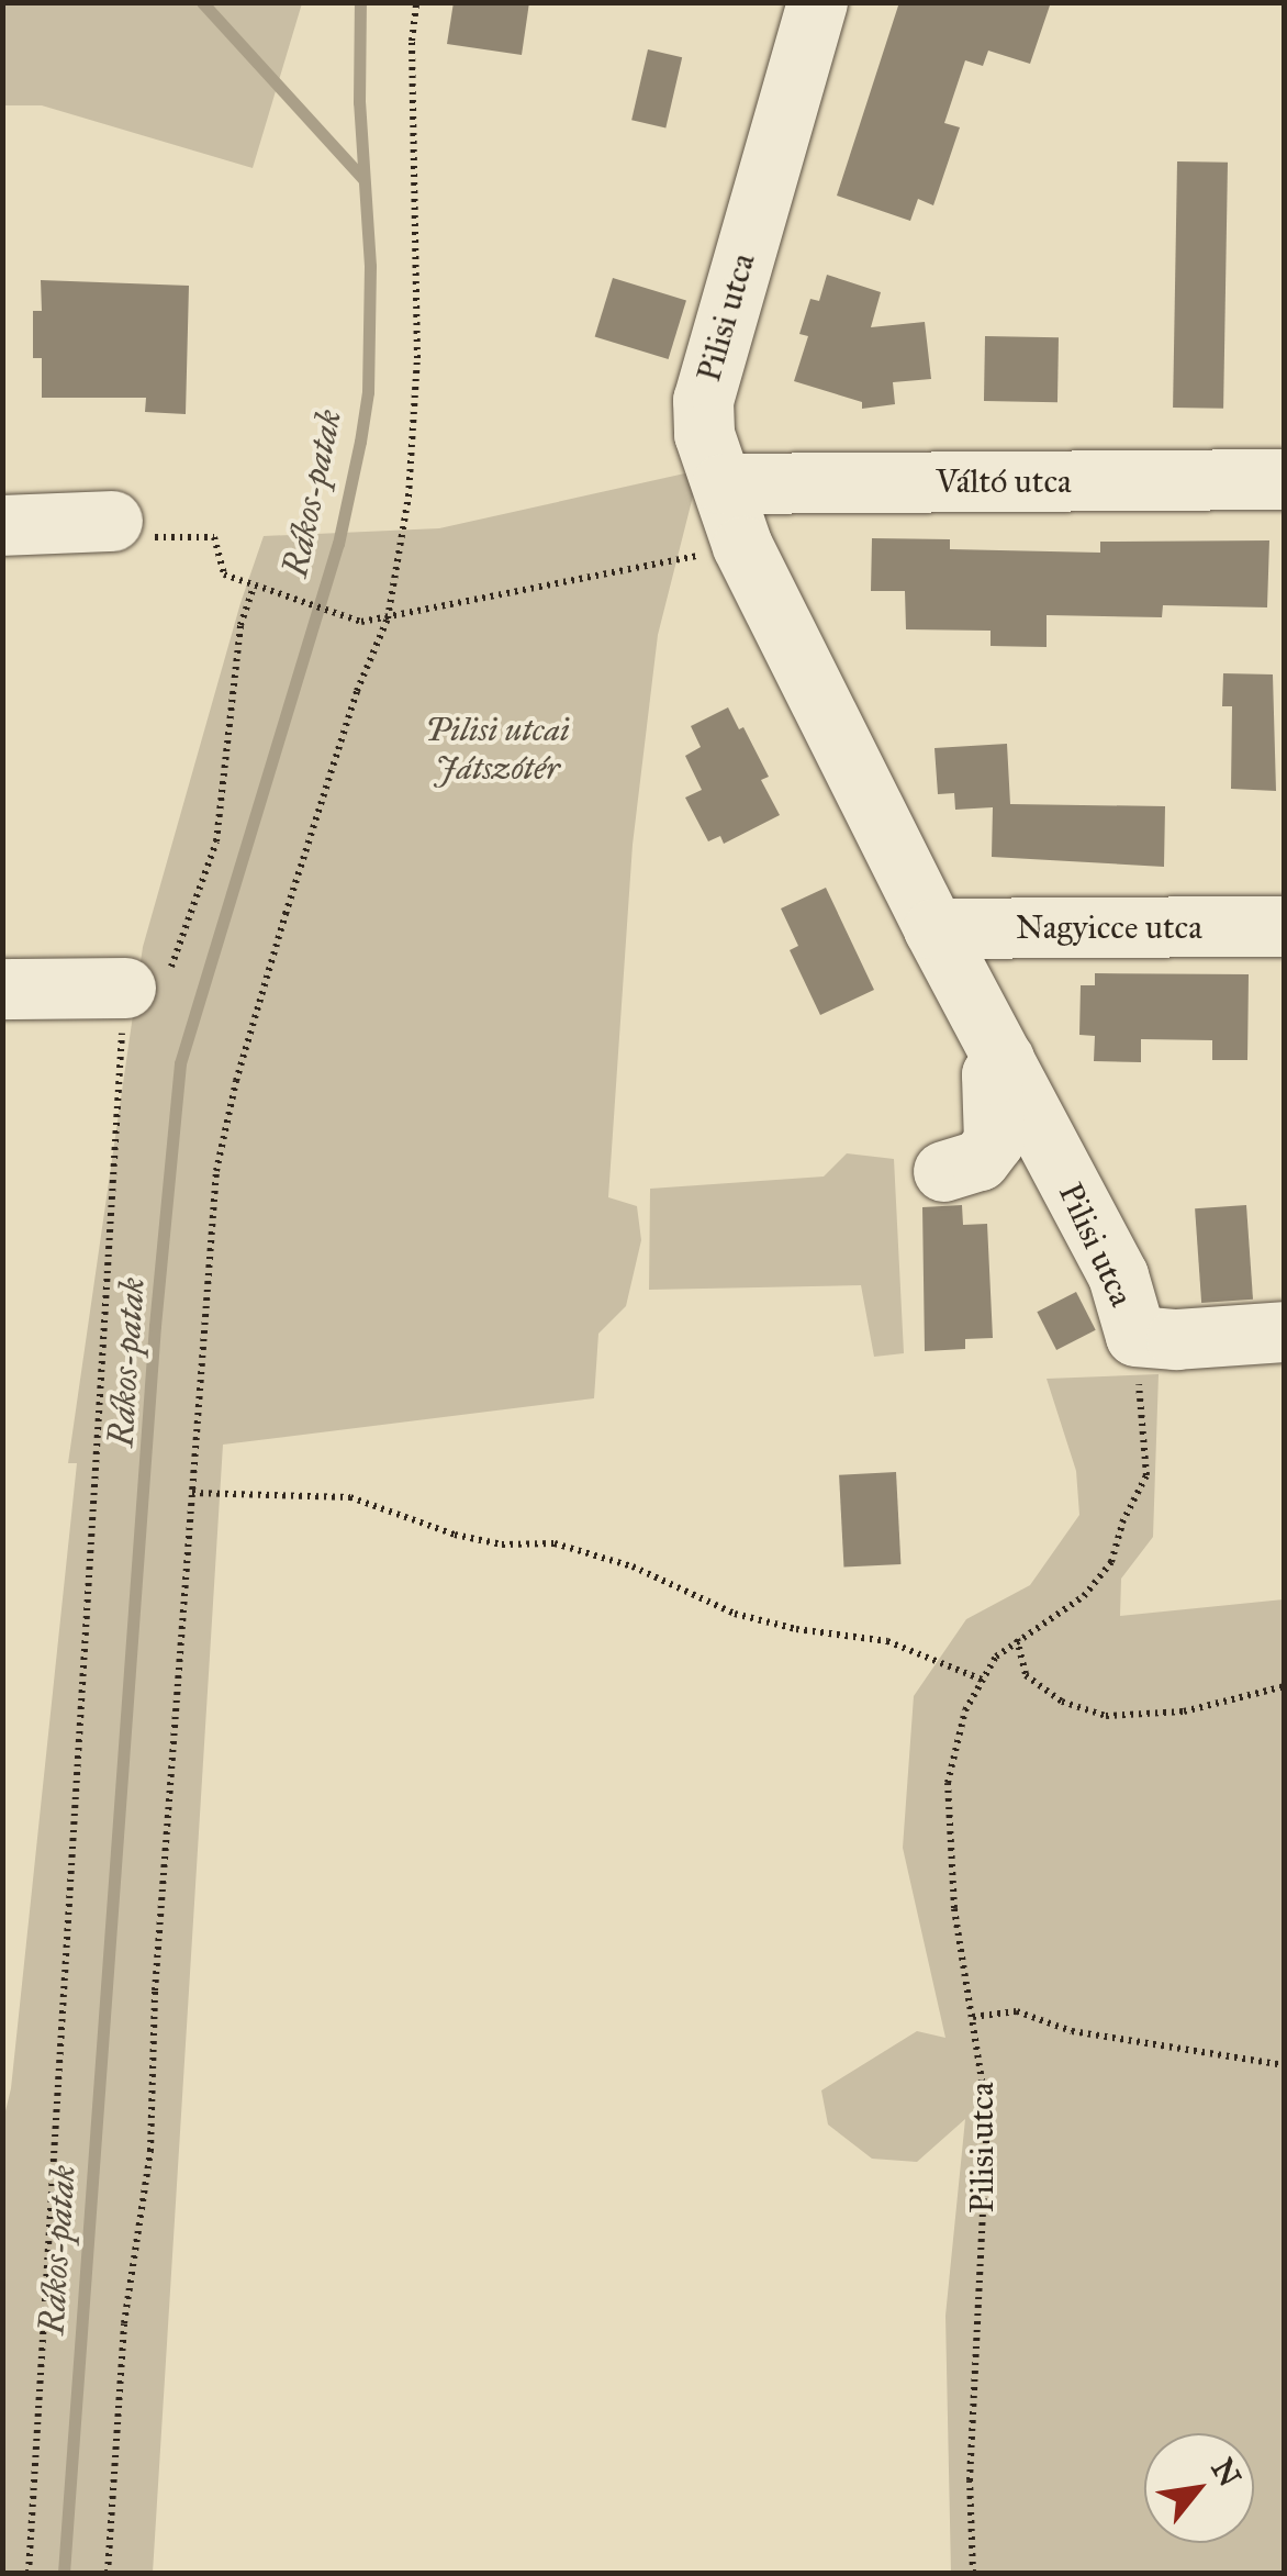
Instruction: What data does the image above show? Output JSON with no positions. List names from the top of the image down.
{
  "streets": {
    "street": ["Pilisi utca", "Váltó utca", "Nagyicce utca"]
  },
  "crossings": [
    ["Pilisi utca", "Váltó utca"],
    ["Pilisi utca", "Nagyicce utca"]
  ],
  "water": ["Rákos-patak"],
  "parks": ["Pilisi utcai Játszótér"],
  "north": "top right"
}
